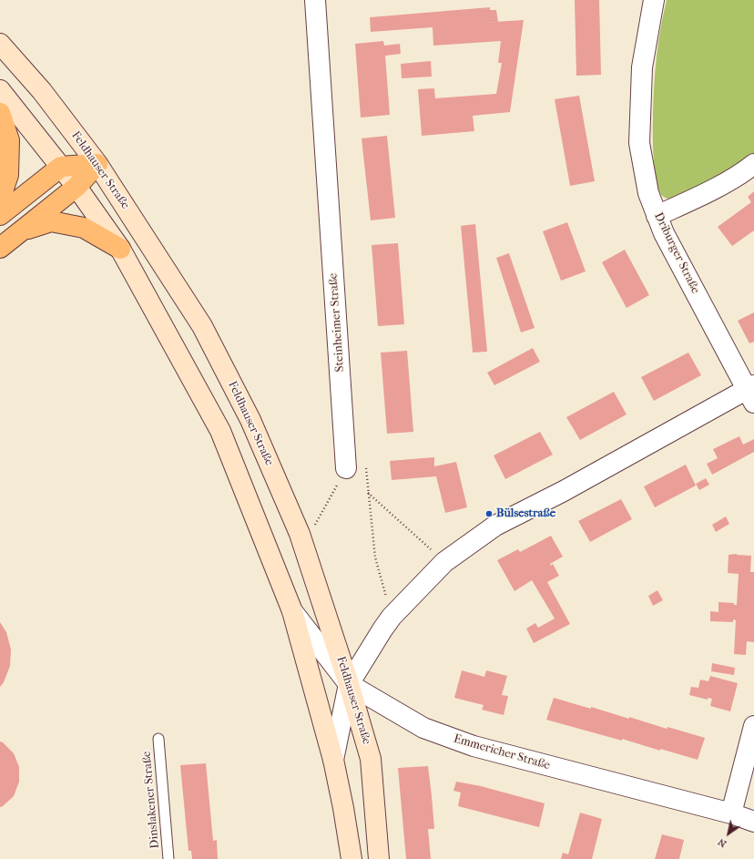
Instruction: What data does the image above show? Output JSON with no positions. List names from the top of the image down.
{
  "streets": {
    "street": [
      "Feldhauser Straße",
      "Driburger Straße",
      "Steinheimer Straße",
      "Emmericher Straße"
    ],
    "lane": ["Dinslakener Straße"]
  },
  "crossings": [
    ["Feldhauser Straße", "Emmericher Straße"]
  ],
  "places": ["Bülsestraße"],
  "north": "bottom left"
}
